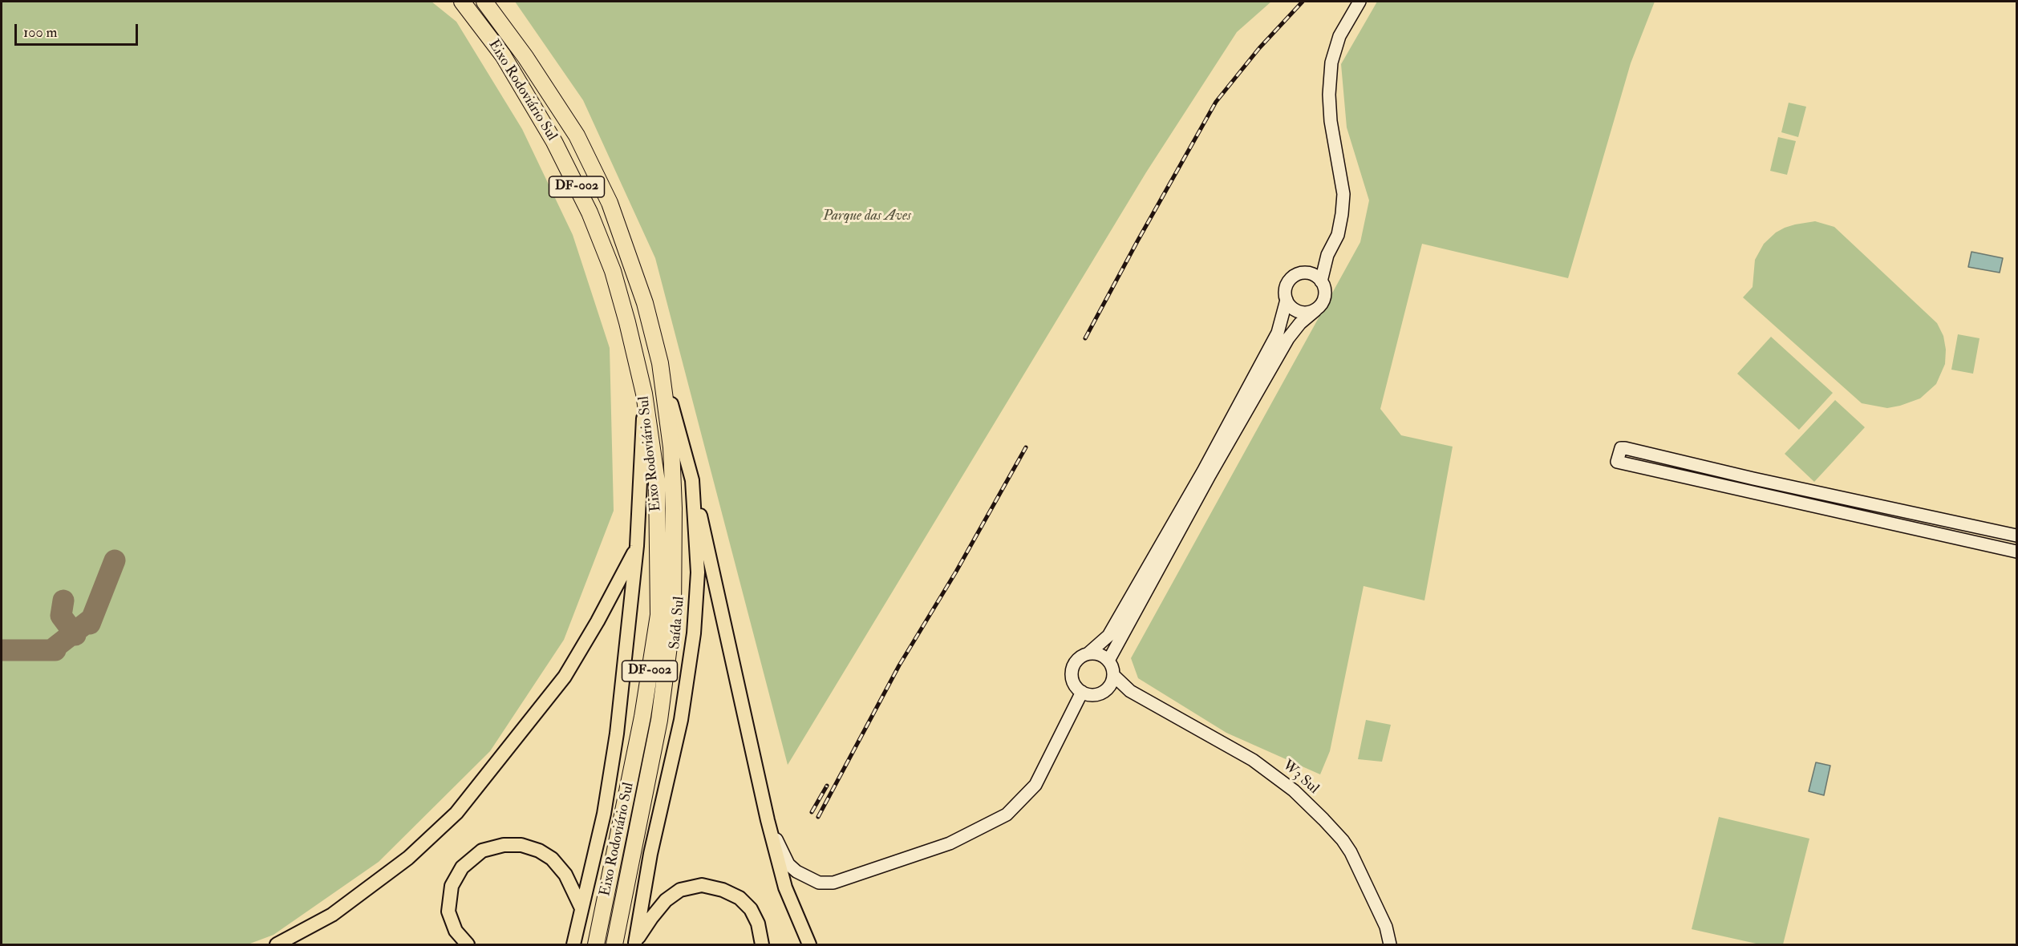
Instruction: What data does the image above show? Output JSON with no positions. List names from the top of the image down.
{
  "streets": {
    "highway": ["Eixo Rodoviário Sul", "DF-002"],
    "main road": ["Saída Sul"],
    "street": ["W3 Sul"]
  },
  "crossings": [
    ["Eixo Rodoviário Sul", "Saída Sul"]
  ],
  "parks": ["Parque das Aves"],
  "scale_bar": "100 m"
}
